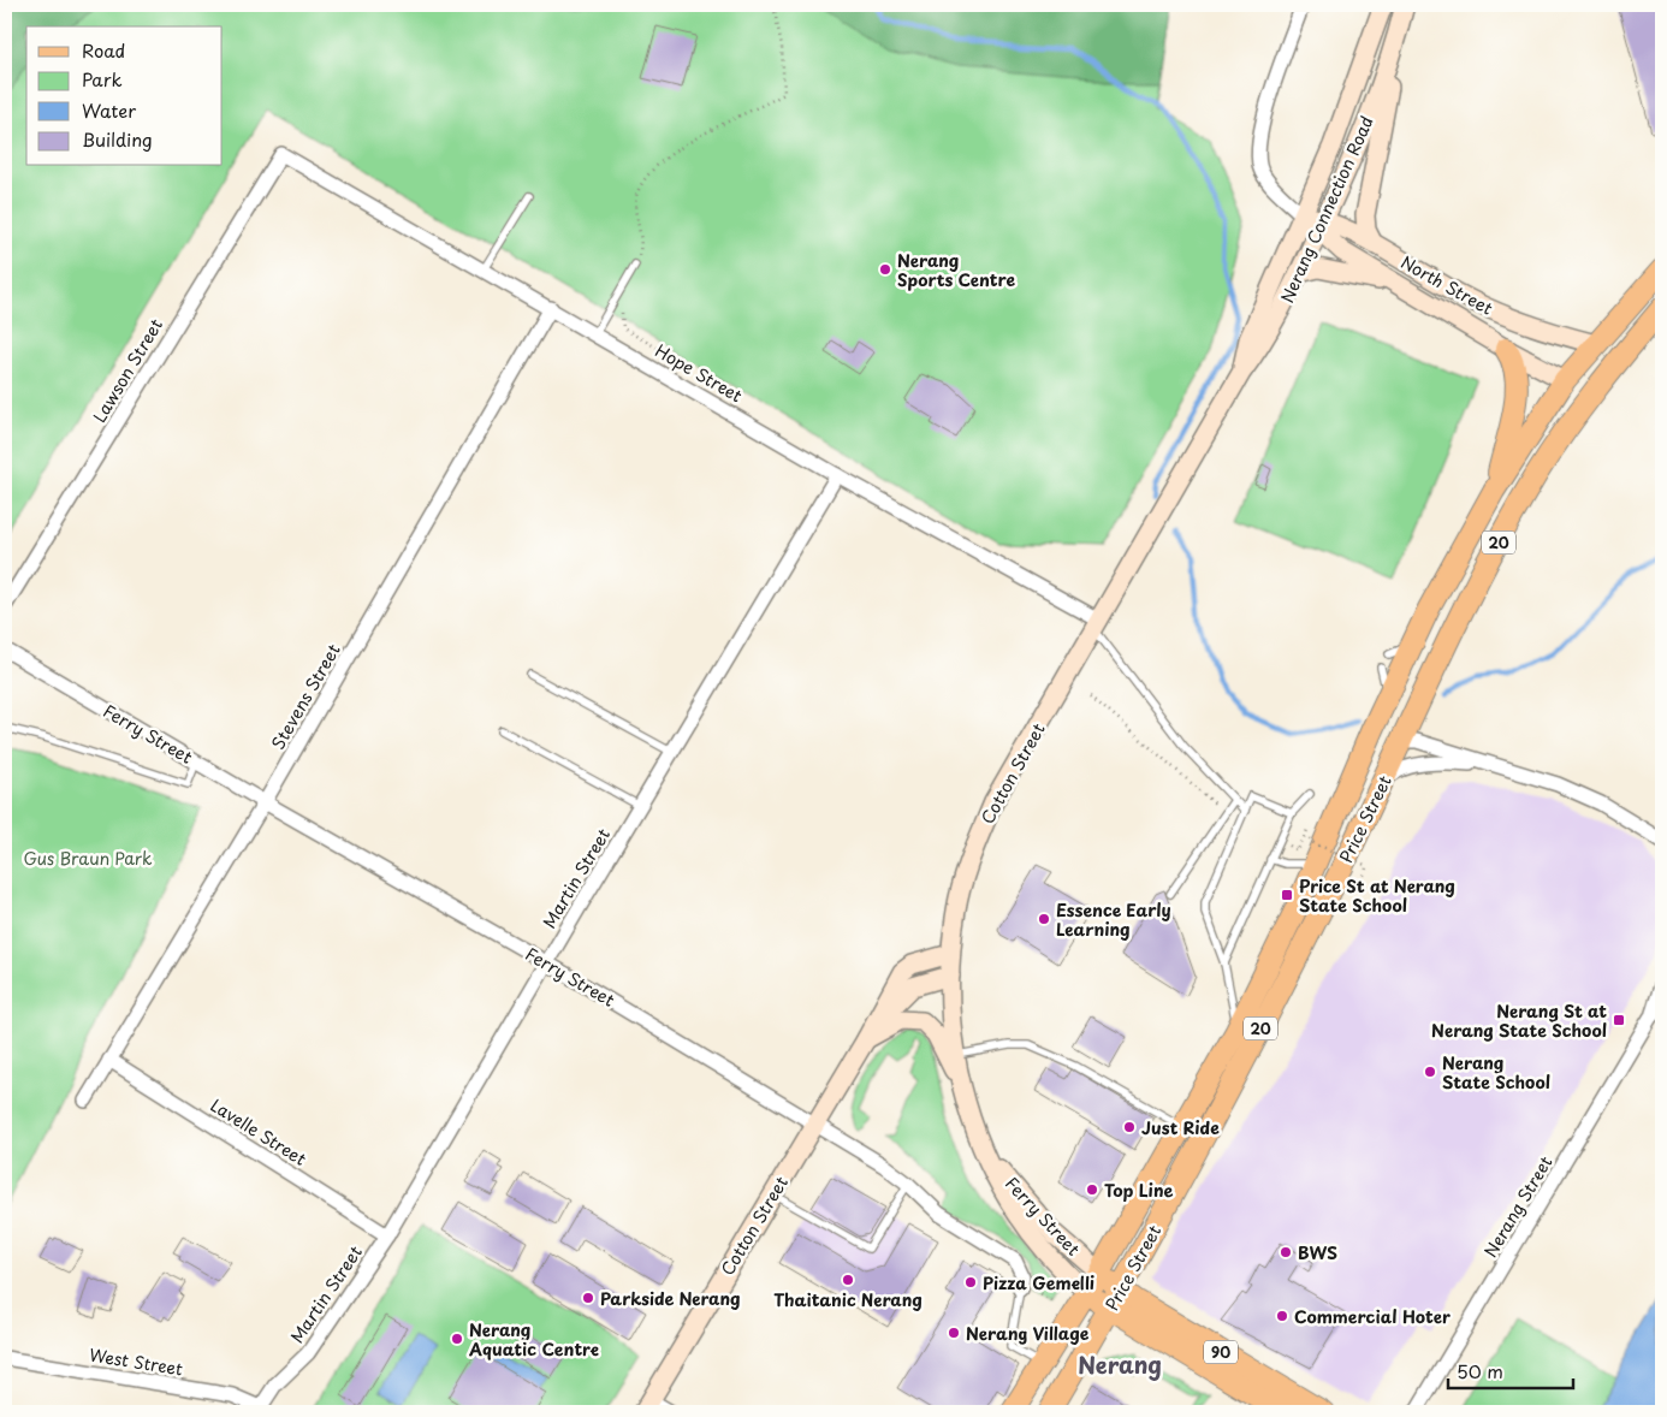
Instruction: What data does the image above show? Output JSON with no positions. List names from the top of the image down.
{
  "streets": {
    "main road": [
      "Nerang Connection Road",
      "North Street",
      "20",
      "Ferry Street",
      "Cotton Street",
      "Price Street",
      "90"
    ],
    "street": [
      "Lawson Street",
      "Hope Street",
      "Stevens Street",
      "Martin Street",
      "Lavelle Street",
      "Nerang Street",
      "West Street"
    ]
  },
  "crossings": [
    ["Nerang Connection Road", "North Street"],
    ["Nerang Connection Road", "Hope Street"],
    ["Nerang Connection Road", "Cotton Street"],
    ["North Street", "20"],
    ["Lawson Street", "Hope Street"],
    ["Hope Street", "Stevens Street"],
    ["Hope Street", "Cotton Street"],
    ["Hope Street", "Martin Street"],
    ["20", "Price Street"],
    ["Stevens Street", "Ferry Street"],
    ["Stevens Street", "Lavelle Street"],
    ["Ferry Street", "Cotton Street"],
    ["Ferry Street", "Price Street"],
    ["Ferry Street", "Martin Street"],
    ["Martin Street", "Lavelle Street"],
    ["Martin Street", "West Street"]
  ],
  "districts": ["Nerang"],
  "parks": ["Gus Braun Park"],
  "places": {
    "other": [
      "Nerang Sports Centre",
      "Essence Early Learning",
      "Nerang State School",
      "Just Ride",
      "Top Line",
      "BWS",
      "Thaitanic Nerang",
      "Pizza Gemelli",
      "Parkside Nerang",
      "Commercial Hoter",
      "Nerang Village",
      "Nerang Aquatic Centre"
    ],
    "transit": ["Price St at Nerang State School", "Nerang St at Nerang State School"]
  },
  "legend": [
    "Road",
    "Park",
    "Water",
    "Building"
  ],
  "scale_bar": "50 m"
}
